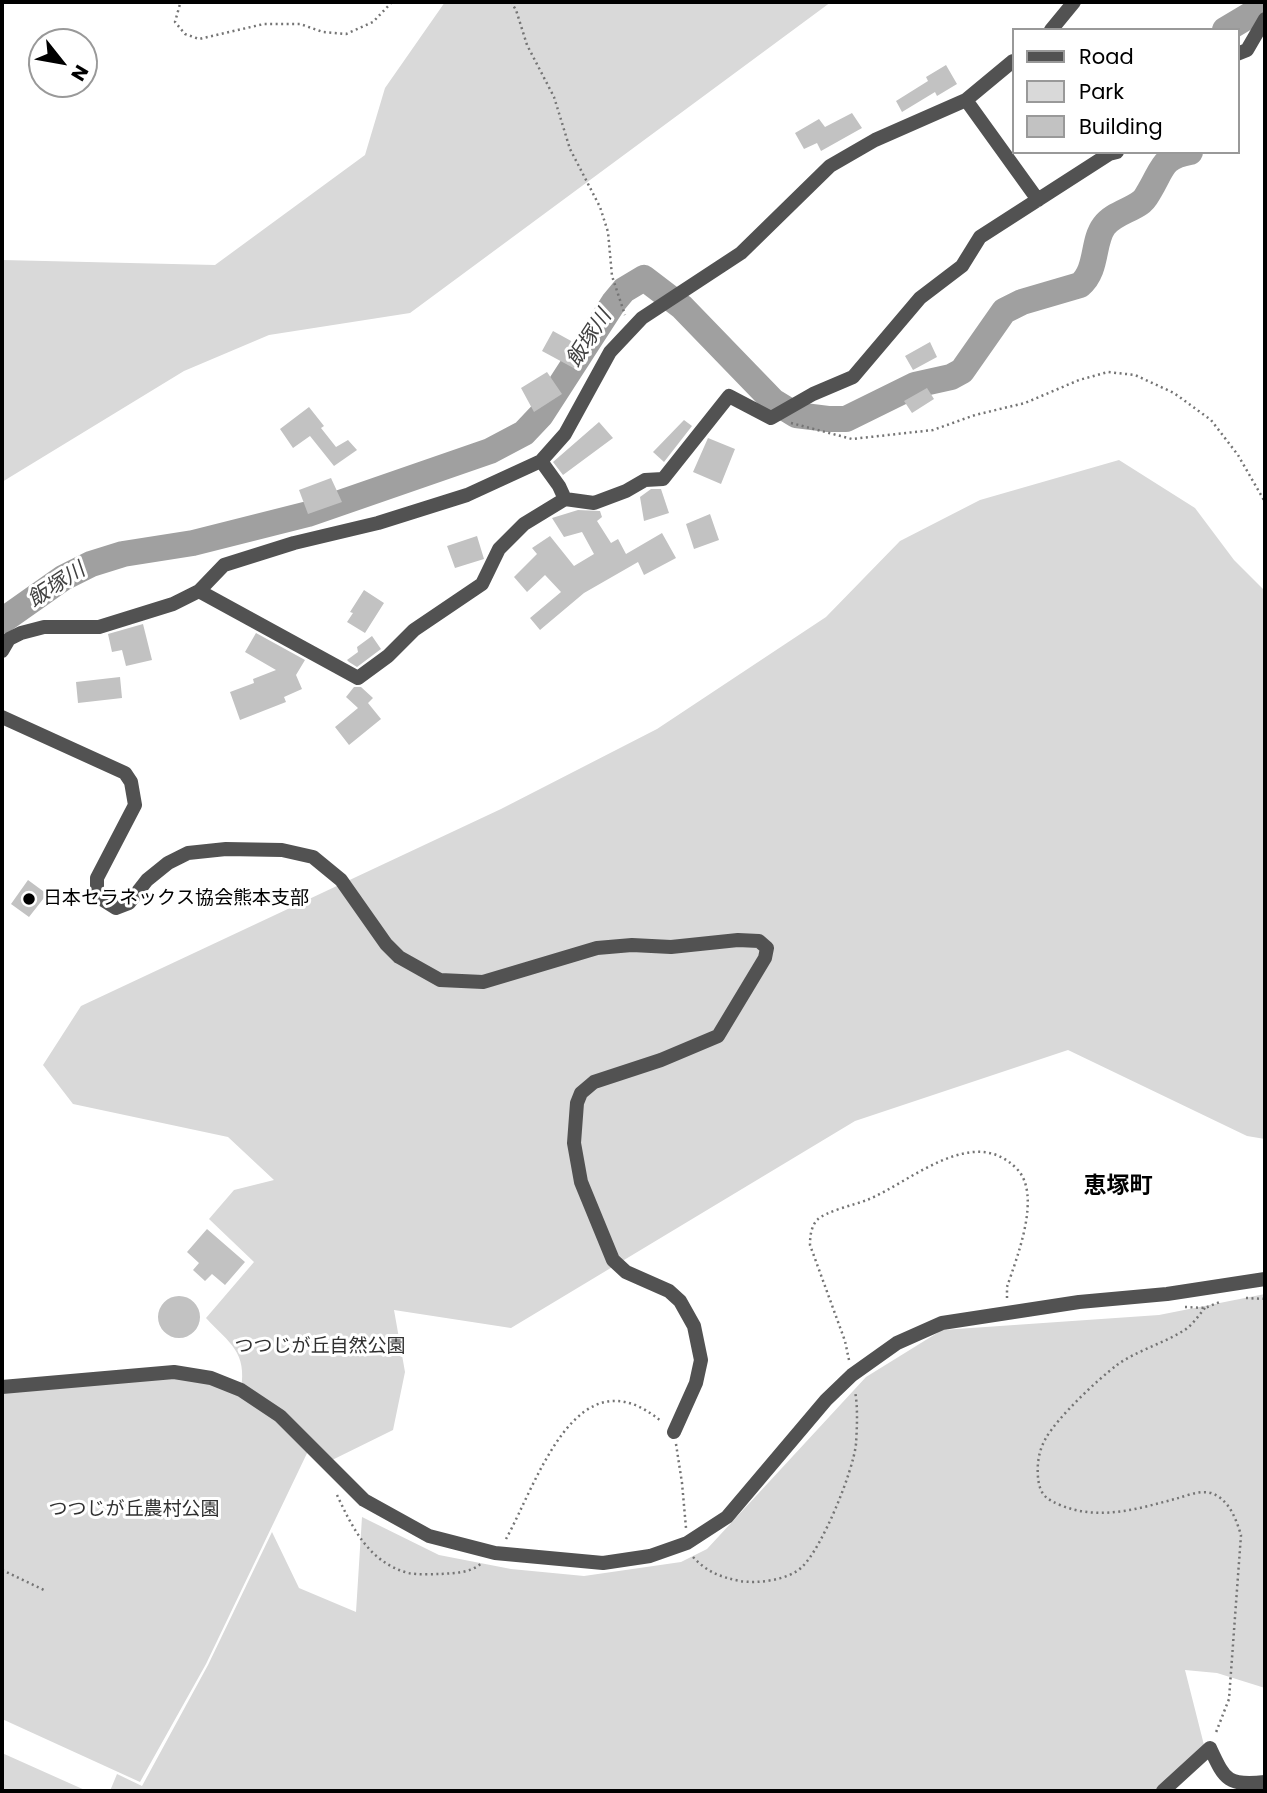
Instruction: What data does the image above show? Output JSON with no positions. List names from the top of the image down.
{
  "districts": ["恵塚町"],
  "water": ["飯塚川"],
  "parks": ["つつじが丘自然公園", "つつじが丘農村公園"],
  "places": ["日本セラネックス協会熊本支部"],
  "legend": ["Road", "Park", "Building"],
  "north": "bottom right"
}
